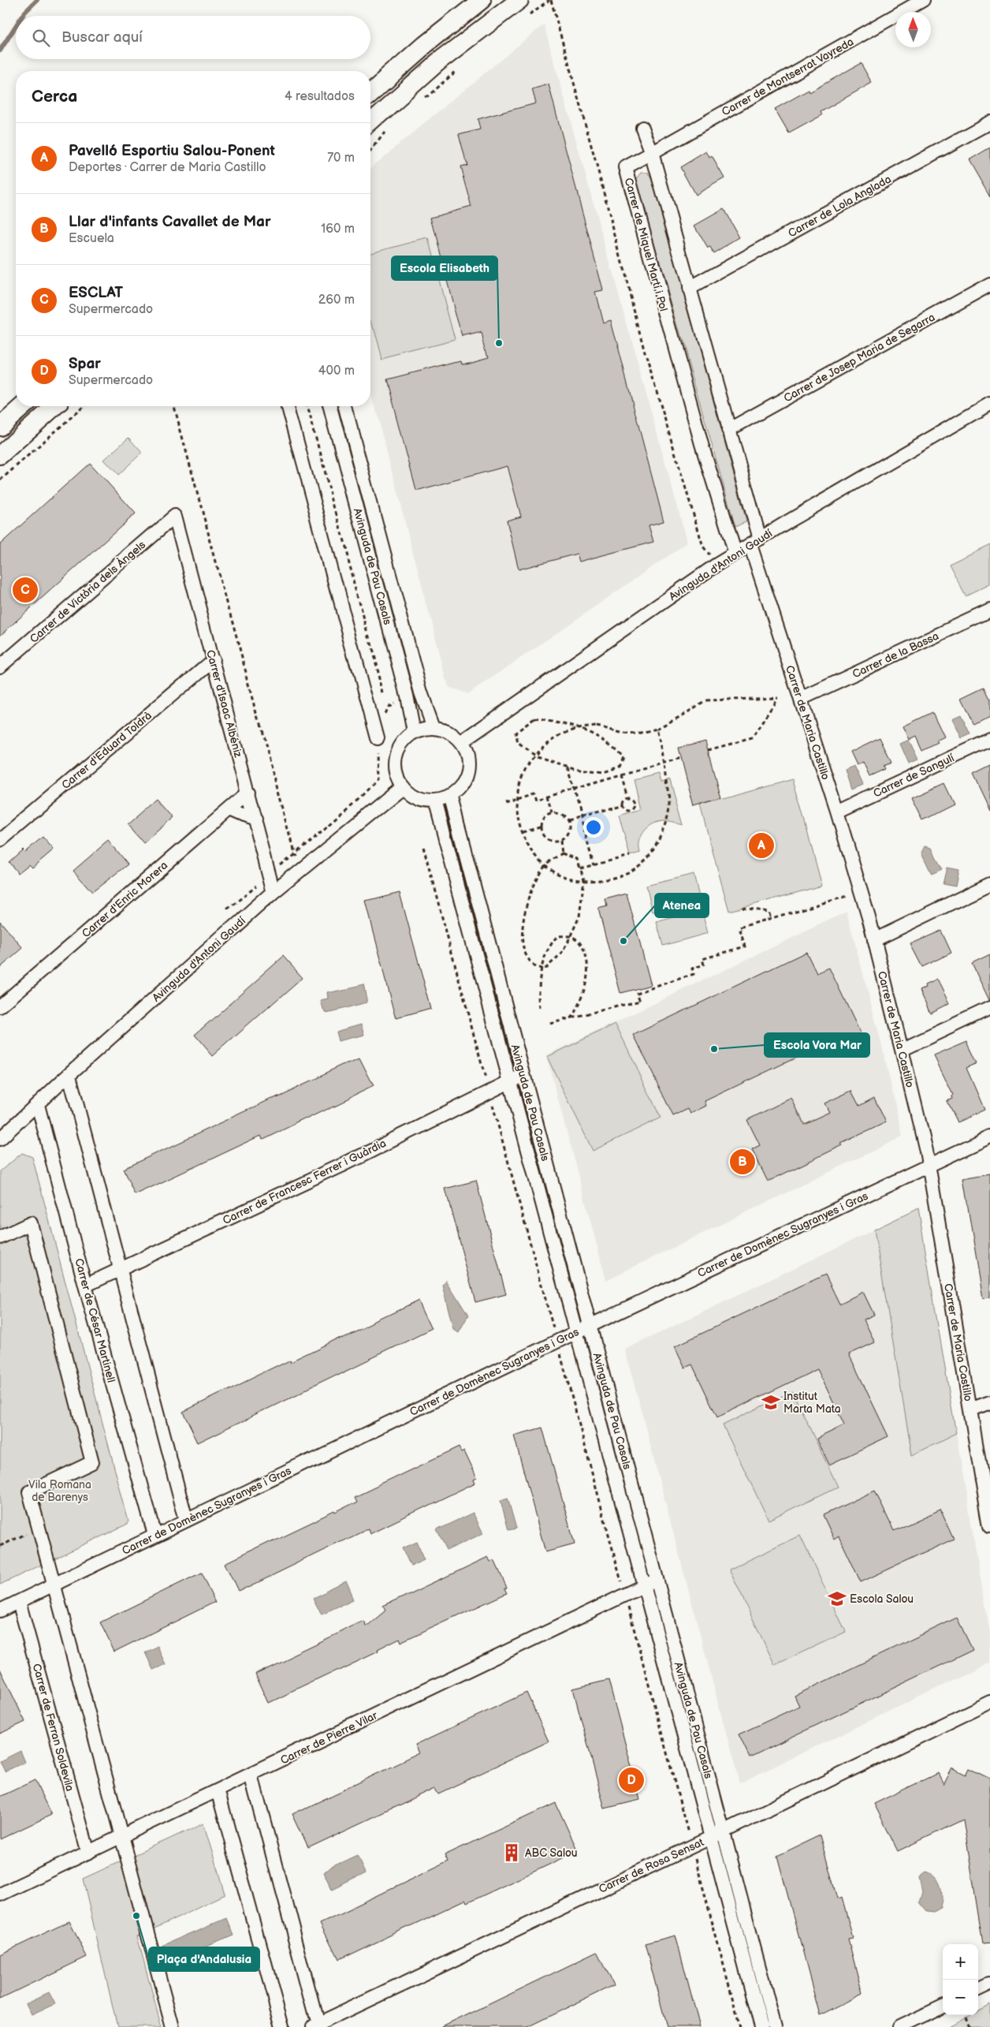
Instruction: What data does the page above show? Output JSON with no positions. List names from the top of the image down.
{
  "streets": {
    "street": [
      "Carrer de Montserrat Vayreda",
      "Carrer de Lola Anglada",
      "Carrer de Miquel Martí i Pol",
      "Carrer de Josep Maria de Segarra",
      "Avinguda d'Antoni Gaudí",
      "Avinguda de Pau Casals",
      "Carrer de Victòria dels Àngels",
      "Carrer de la Bassa",
      "Carrer d'Isaac Albéniz",
      "Carrer de Maria Castillo",
      "Carrer d'Eduard Toldrà",
      "Carrer de Sangulí",
      "Carrer d'Enric Morera",
      "Carrer de Francesc Ferrer i Guàrdia",
      "Carrer de Domènec Sugranyes i Gras",
      "Carrer de César Martinell",
      "Carrer de Ferran Soldevila",
      "Carrer de Pierre Vilar",
      "Carrer de Rosa Sensat"
    ]
  },
  "crossings": [
    ["Carrer de Montserrat Vayreda", "Carrer de Miquel Martí i Pol"],
    ["Carrer de Miquel Martí i Pol", "Avinguda d'Antoni Gaudí"],
    ["Avinguda d'Antoni Gaudí", "Avinguda de Pau Casals"],
    ["Avinguda d'Antoni Gaudí", "Carrer d'Isaac Albéniz"],
    ["Avinguda d'Antoni Gaudí", "Carrer de Maria Castillo"],
    ["Avinguda d'Antoni Gaudí", "Carrer de César Martinell"],
    ["Avinguda de Pau Casals", "Carrer de Francesc Ferrer i Guàrdia"],
    ["Avinguda de Pau Casals", "Carrer de Domènec Sugranyes i Gras"],
    ["Avinguda de Pau Casals", "Carrer de Pierre Vilar"],
    ["Avinguda de Pau Casals", "Carrer de Rosa Sensat"],
    ["Carrer de Victòria dels Àngels", "Carrer d'Isaac Albéniz"],
    ["Carrer de la Bassa", "Carrer de Maria Castillo"],
    ["Carrer d'Isaac Albéniz", "Carrer d'Eduard Toldrà"],
    ["Carrer d'Isaac Albéniz", "Carrer d'Enric Morera"],
    ["Carrer de Maria Castillo", "Carrer de Sangulí"],
    ["Carrer de Maria Castillo", "Carrer de Domènec Sugranyes i Gras"],
    ["Carrer de Francesc Ferrer i Guàrdia", "Carrer de César Martinell"],
    ["Carrer de Domènec Sugranyes i Gras", "Carrer de César Martinell"],
    ["Carrer de Domènec Sugranyes i Gras", "Carrer de Ferran Soldevila"],
    ["Carrer de Ferran Soldevila", "Carrer de Pierre Vilar"]
  ],
  "parks": ["Vila Romana de Barenys"],
  "places": {
    "other": [
      "Escola Elisabeth",
      "Atenea",
      "Escola Vora Mar",
      "Plaça d'Andalusia"
    ],
    "school or university": ["Institut Marta Mata", "Escola Salou"],
    "building": ["ABC Salou"]
  },
  "north": "top",
  "page": {
    "search": "Buscar aquí",
    "heading": ["Cerca", "4 resultados"],
    "list": [
      {
        "mark": "A",
        "name": "Pavelló Esportiu Salou-Ponent",
        "note": "Deportes · Carrer de Maria Castillo",
        "value": "70 m"
      },
      {
        "mark": "B",
        "name": "Llar d'infants Cavallet de Mar",
        "note": "Escuela",
        "value": "160 m"
      },
      {
        "mark": "C",
        "name": "ESCLAT",
        "note": "Supermercado",
        "value": "260 m"
      },
      {
        "mark": "D",
        "name": "Spar",
        "note": "Supermercado",
        "value": "400 m"
      }
    ],
    "pins": [
      "C",
      "A",
      "B",
      "D"
    ],
    "map_buttons": ["+", "−"]
  }
}
